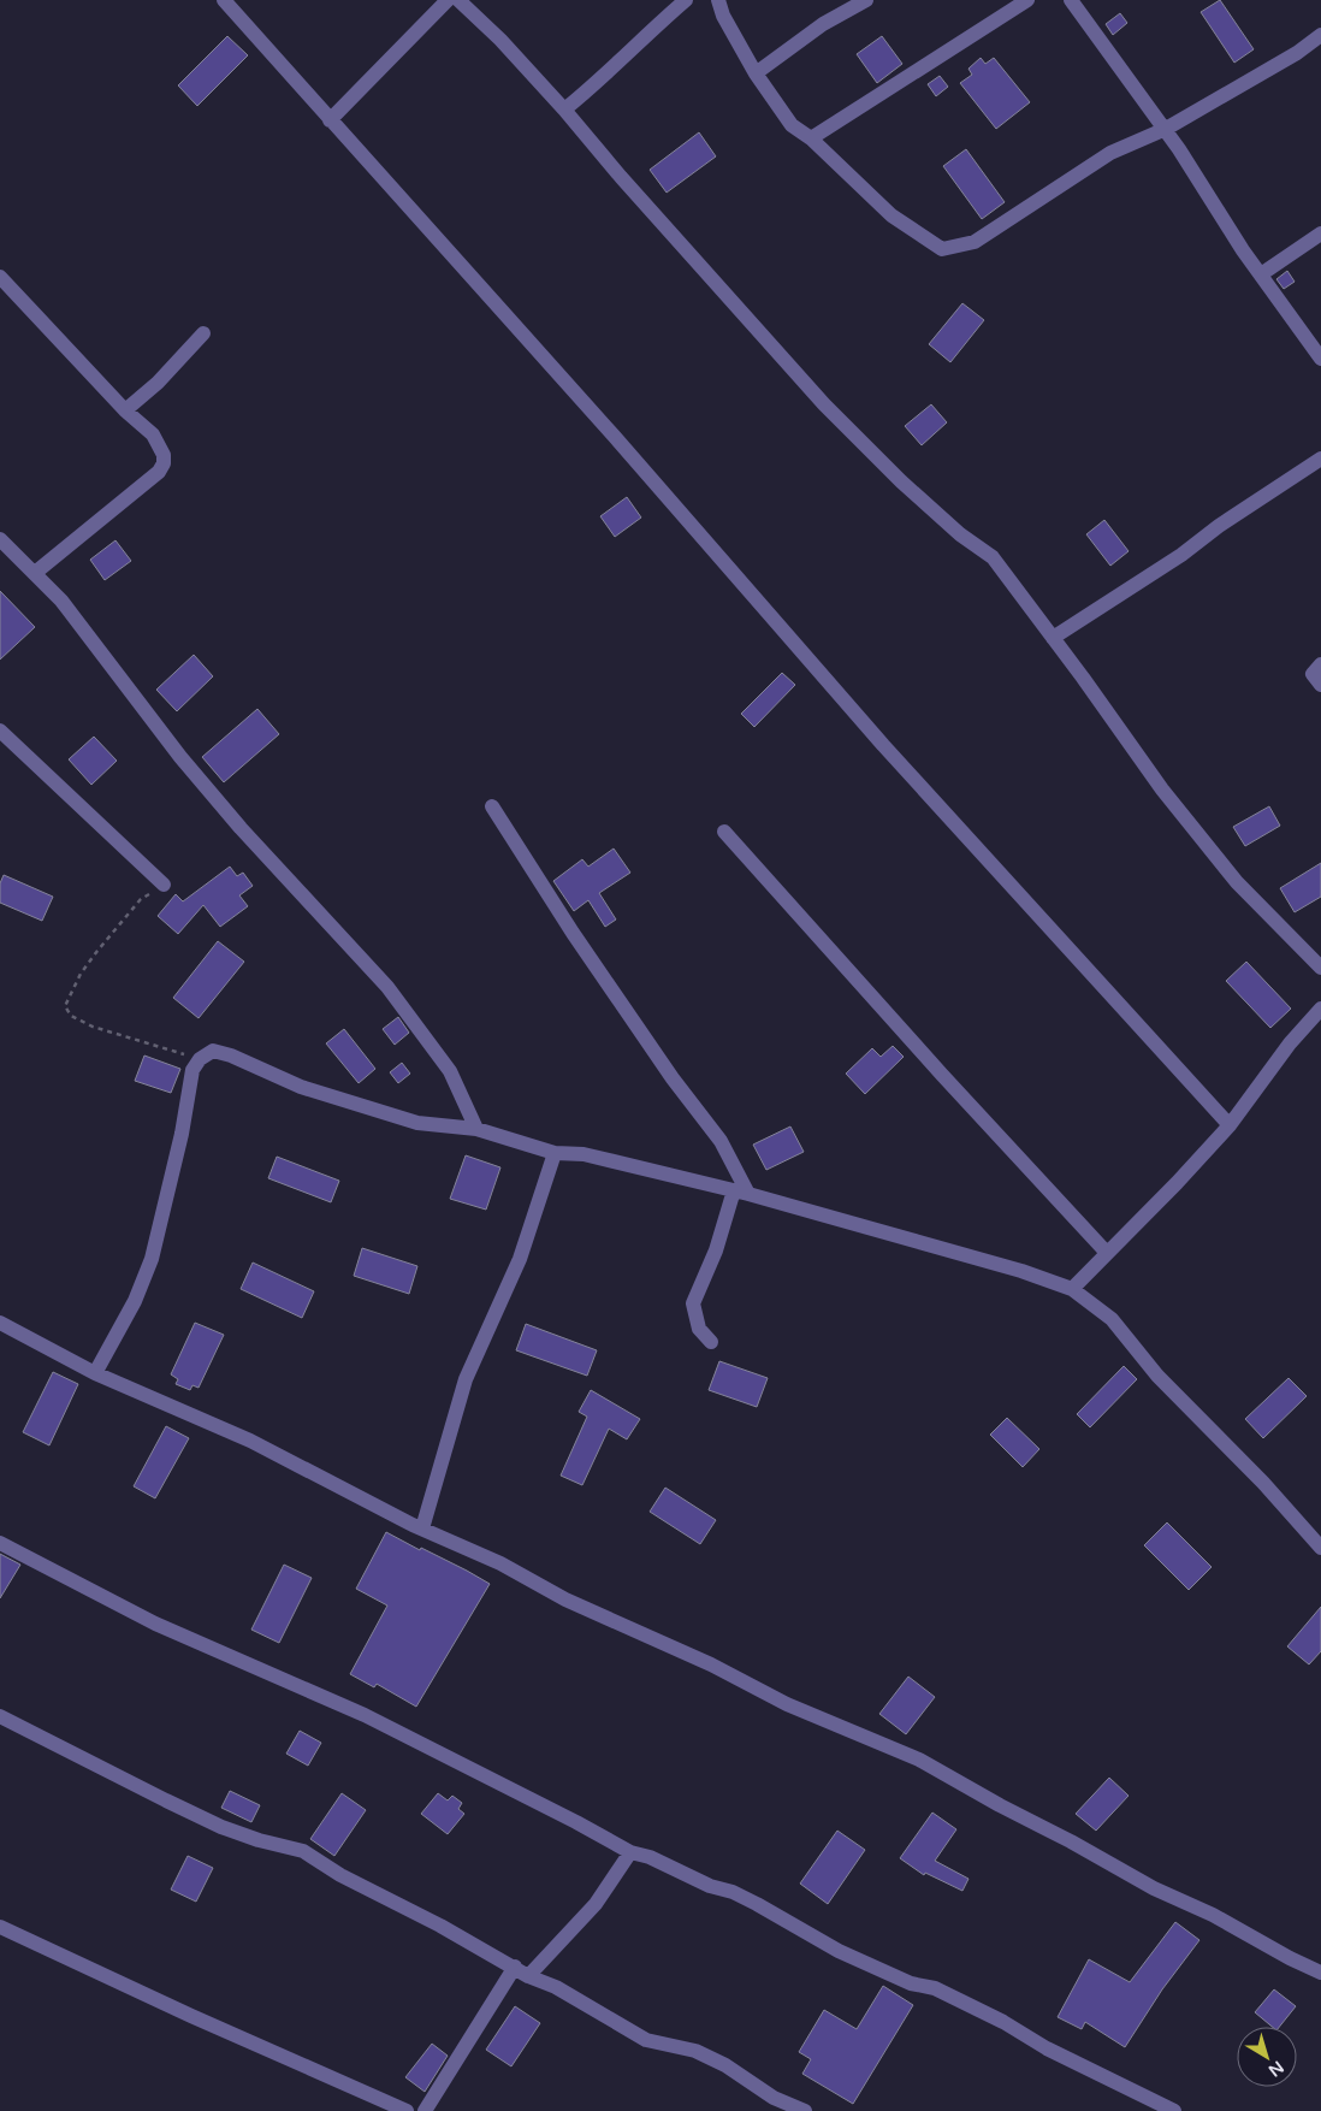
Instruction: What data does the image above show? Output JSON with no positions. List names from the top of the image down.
{
  "north": "bottom right"
}
